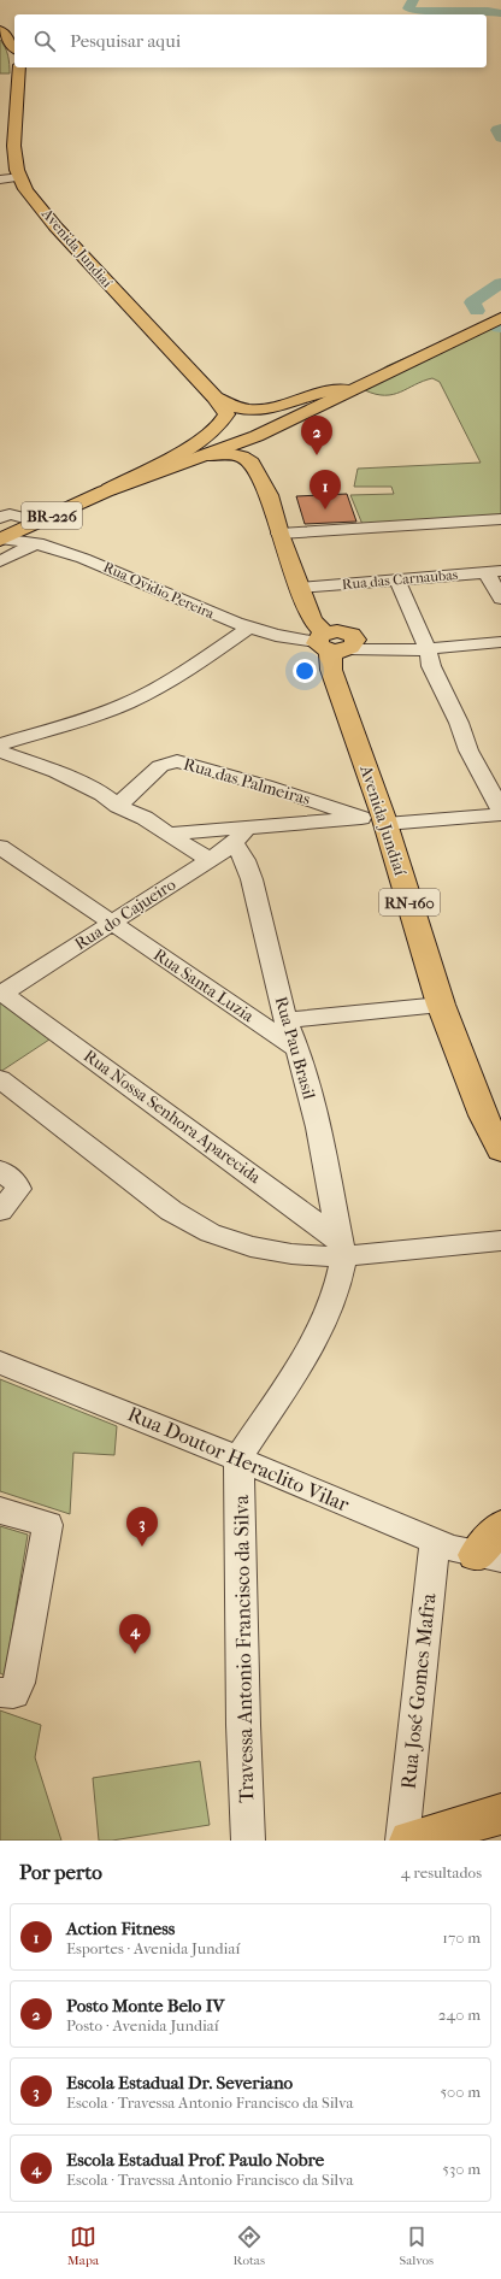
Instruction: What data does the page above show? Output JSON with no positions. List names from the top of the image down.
{
  "streets": {
    "main road": ["Avenida Jundiaí", "BR-226", "RN-160"],
    "street": [
      "Rua das Carnaubas",
      "Rua Ovidio Pereira",
      "Rua das Palmeiras",
      "Rua do Cajueiro",
      "Rua Santa Luzia",
      "Rua Pau Brasil",
      "Rua Nossa Senhora Aparecida",
      "Rua Doutor Heraclito Vilar",
      "Travessa Antonio Francisco da Silva",
      "Rua José Gomes Mafra"
    ]
  },
  "crossings": [
    ["Avenida Jundiaí", "BR-226"],
    ["Avenida Jundiaí", "Rua Ovidio Pereira"],
    ["Avenida Jundiaí", "Rua das Palmeiras"],
    ["BR-226", "Rua Ovidio Pereira"],
    ["Rua do Cajueiro", "Rua Santa Luzia"],
    ["Rua do Cajueiro", "Rua Pau Brasil"],
    ["Rua do Cajueiro", "Rua Nossa Senhora Aparecida"],
    ["Rua Santa Luzia", "Rua Pau Brasil"],
    ["Rua Pau Brasil", "Rua Nossa Senhora Aparecida"],
    ["Rua Pau Brasil", "Rua Doutor Heraclito Vilar"],
    ["Rua Pau Brasil", "Travessa Antonio Francisco da Silva"],
    ["Rua Doutor Heraclito Vilar", "Travessa Antonio Francisco da Silva"],
    ["Rua Doutor Heraclito Vilar", "Rua José Gomes Mafra"]
  ],
  "page": {
    "search": "Pesquisar aqui",
    "pins": [
      "2",
      "1",
      "3",
      "4"
    ],
    "heading": ["Por perto", "4 resultados"],
    "list": [
      {
        "mark": "1",
        "name": "Action Fitness",
        "note": "Esportes · Avenida Jundiaí",
        "value": "170 m"
      },
      {
        "mark": "2",
        "name": "Posto Monte Belo IV",
        "note": "Posto · Avenida Jundiaí",
        "value": "240 m"
      },
      {
        "mark": "3",
        "name": "Escola Estadual Dr. Severiano",
        "note": "Escola · Travessa Antonio Francisco da Silva",
        "value": "500 m"
      },
      {
        "mark": "4",
        "name": "Escola Estadual Prof. Paulo Nobre",
        "note": "Escola · Travessa Antonio Francisco da Silva",
        "value": "530 m"
      }
    ],
    "nav": ["Mapa", "Rotas", "Salvos"]
  }
}
